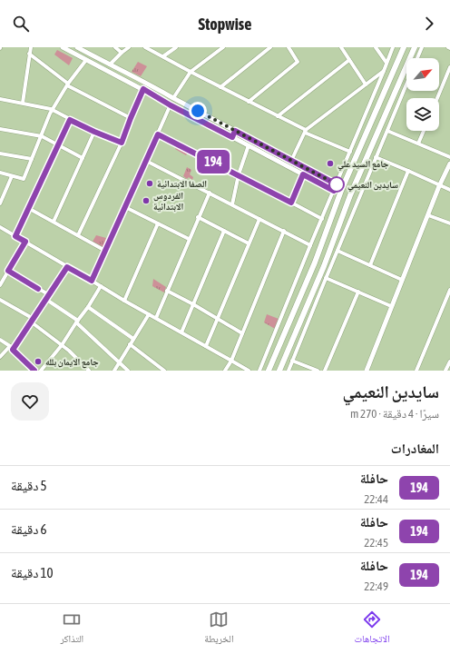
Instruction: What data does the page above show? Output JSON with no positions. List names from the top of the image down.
{
  "places": [
    "جامع السيد علي",
    "الصفا الابتدائية",
    "سايدين النعيمي",
    "الفردوس الابتدائية",
    "جامع الايمان بلله"
  ],
  "lines": ["bus line 194"],
  "north": "top right",
  "page": {
    "header": "Stopwise",
    "on_map": "194",
    "heading": [
      ["سايدين النعيمي", "سيرًا · 4 دقيقة · 270 m"],
      "المغادرات"
    ],
    "list": [
      {
        "mark": "194",
        "name": "حافلة",
        "note": "22:44",
        "value": "5 دقيقة"
      },
      {
        "mark": "194",
        "name": "حافلة",
        "note": "22:45",
        "value": "6 دقيقة"
      },
      {
        "mark": "194",
        "name": "حافلة",
        "note": "22:49",
        "value": "10 دقيقة"
      }
    ],
    "tabs": ["الاتجاهات", "الخريطة", "التذاكر"]
  }
}
